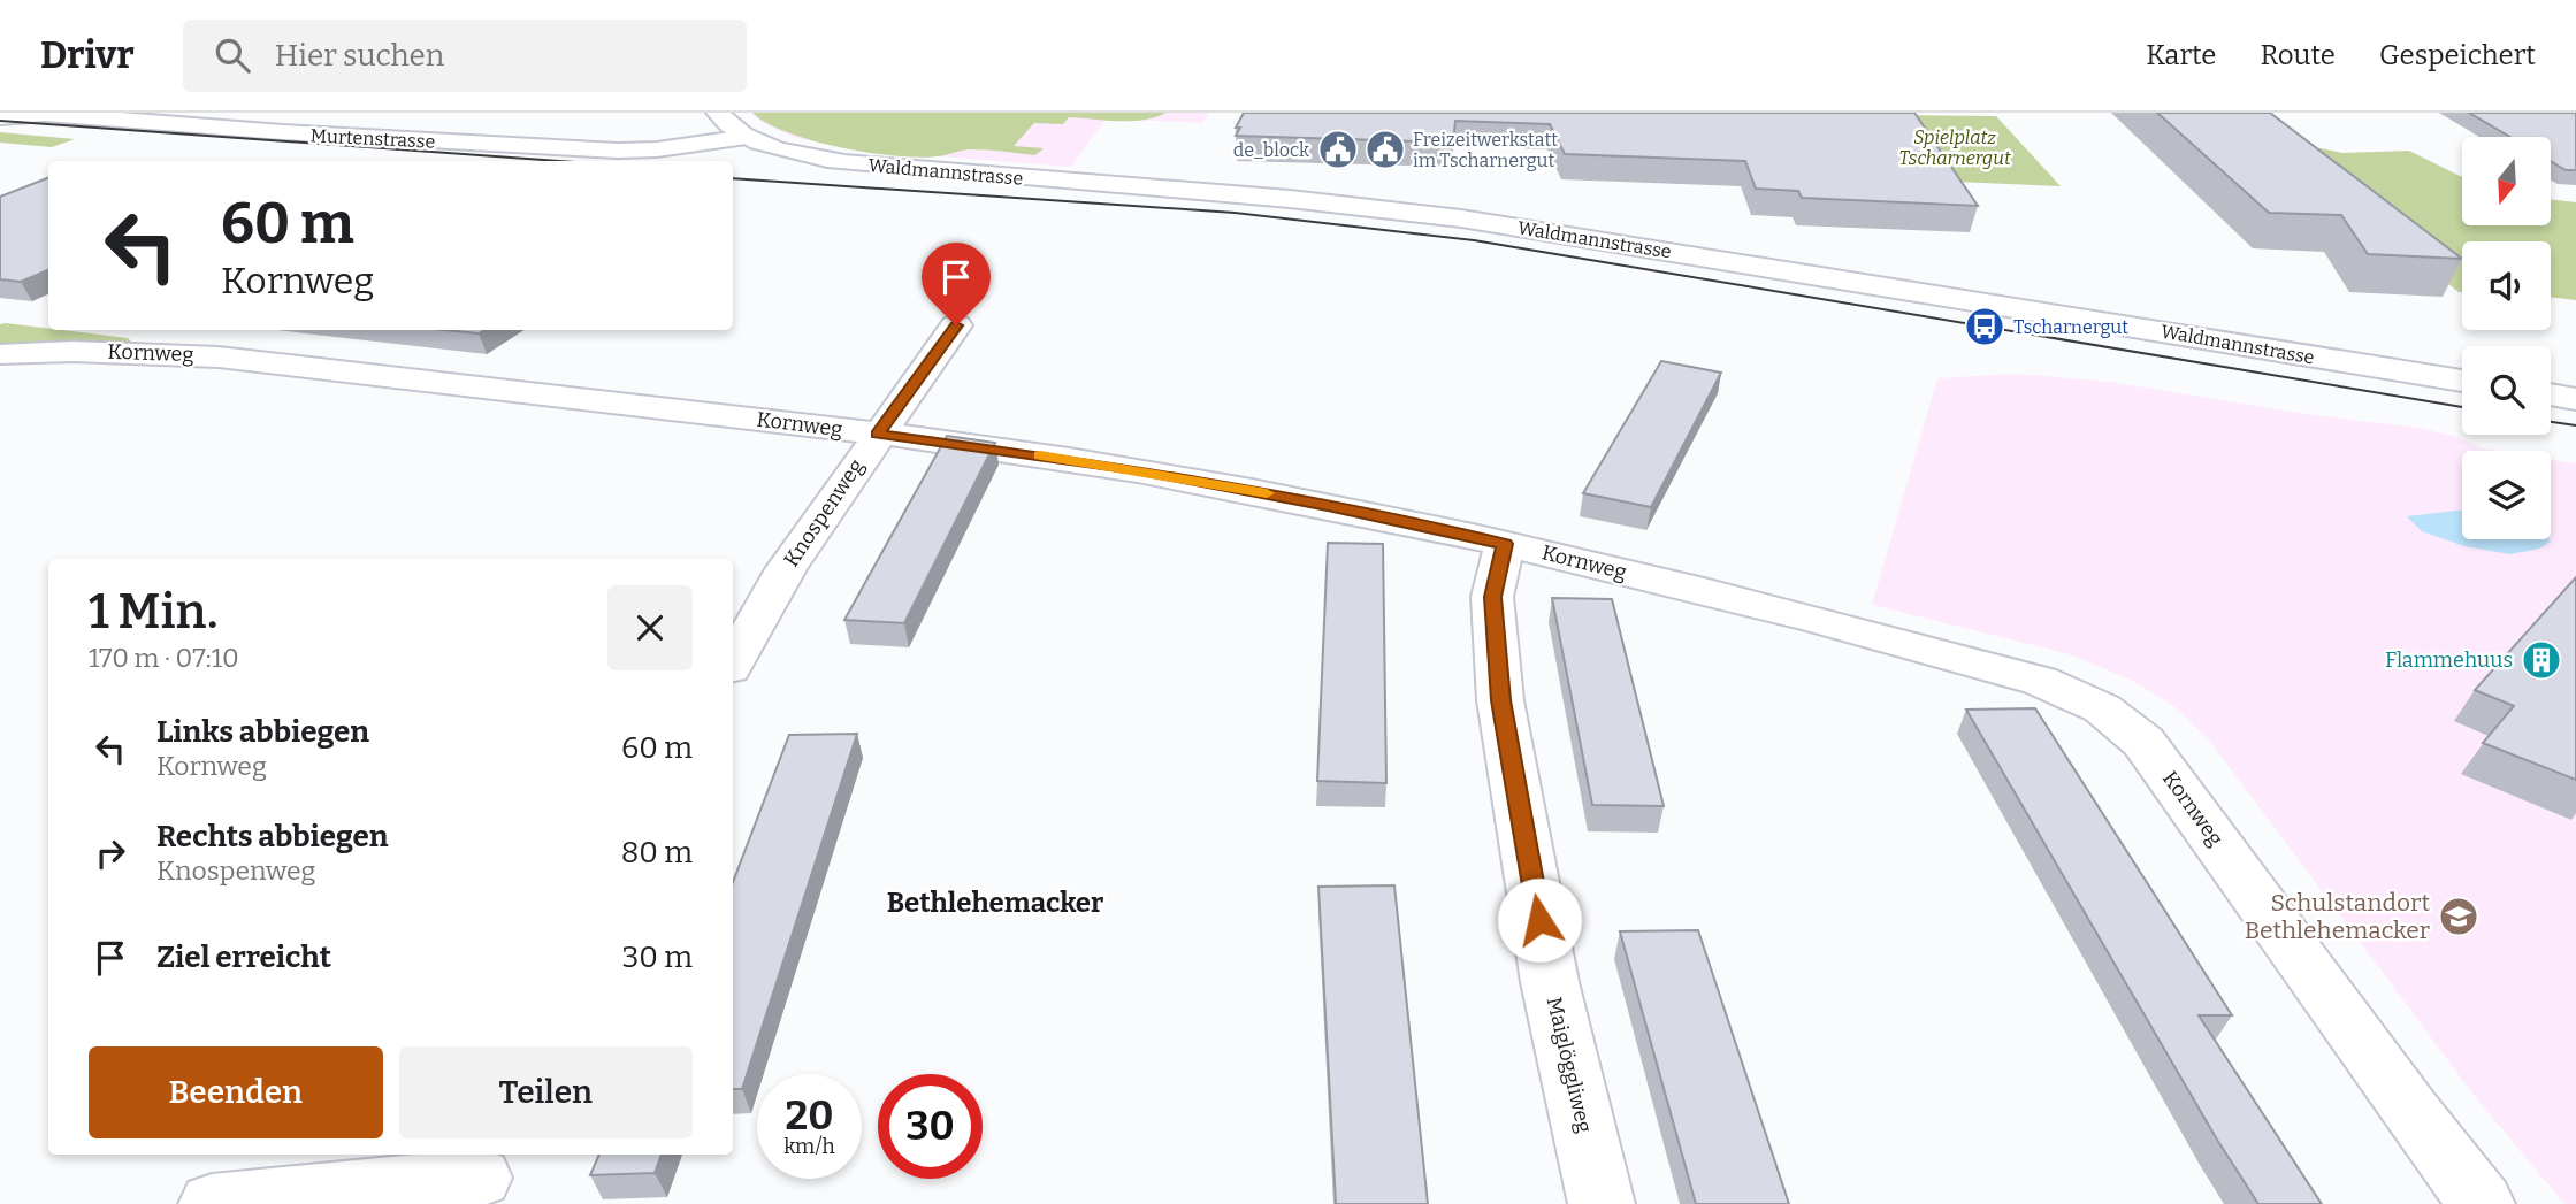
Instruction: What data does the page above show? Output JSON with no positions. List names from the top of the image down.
{
  "streets": {
    "street": [
      "Murtenstrasse",
      "Waldmannstrasse",
      "Kornweg",
      "Knospenweg",
      "Maiglöggliweg"
    ]
  },
  "crossings": [
    ["Murtenstrasse", "Waldmannstrasse"],
    ["Kornweg", "Knospenweg"],
    ["Kornweg", "Maiglöggliweg"]
  ],
  "districts": ["Bethlehemacker"],
  "parks": ["Spielplatz Tscharnergut"],
  "places": {
    "public building": ["de_block", "Freizeitwerkstatt im Tscharnergut"],
    "bus stop": ["Tscharnergut"],
    "building": ["Flammehuus"],
    "school or university": ["Schulstandort Bethlehemacker"]
  },
  "north": "bottom",
  "page": {
    "header": "Drivr",
    "search": "Hier suchen",
    "nav": ["Karte", "Route", "Gespeichert"],
    "turn": ["60 m", "Kornweg"],
    "heading": ["1 Min.", "170 m · 07:10"],
    "list": [
      {
        "name": "Links abbiegen",
        "note": "Kornweg",
        "value": "60 m"
      },
      {
        "name": "Rechts abbiegen",
        "note": "Knospenweg",
        "value": "80 m"
      },
      {
        "name": "Ziel erreicht",
        "value": "30 m"
      }
    ],
    "buttons": ["Beenden", "Teilen"],
    "speed": "20 km/h",
    "limit": "30"
  }
}
